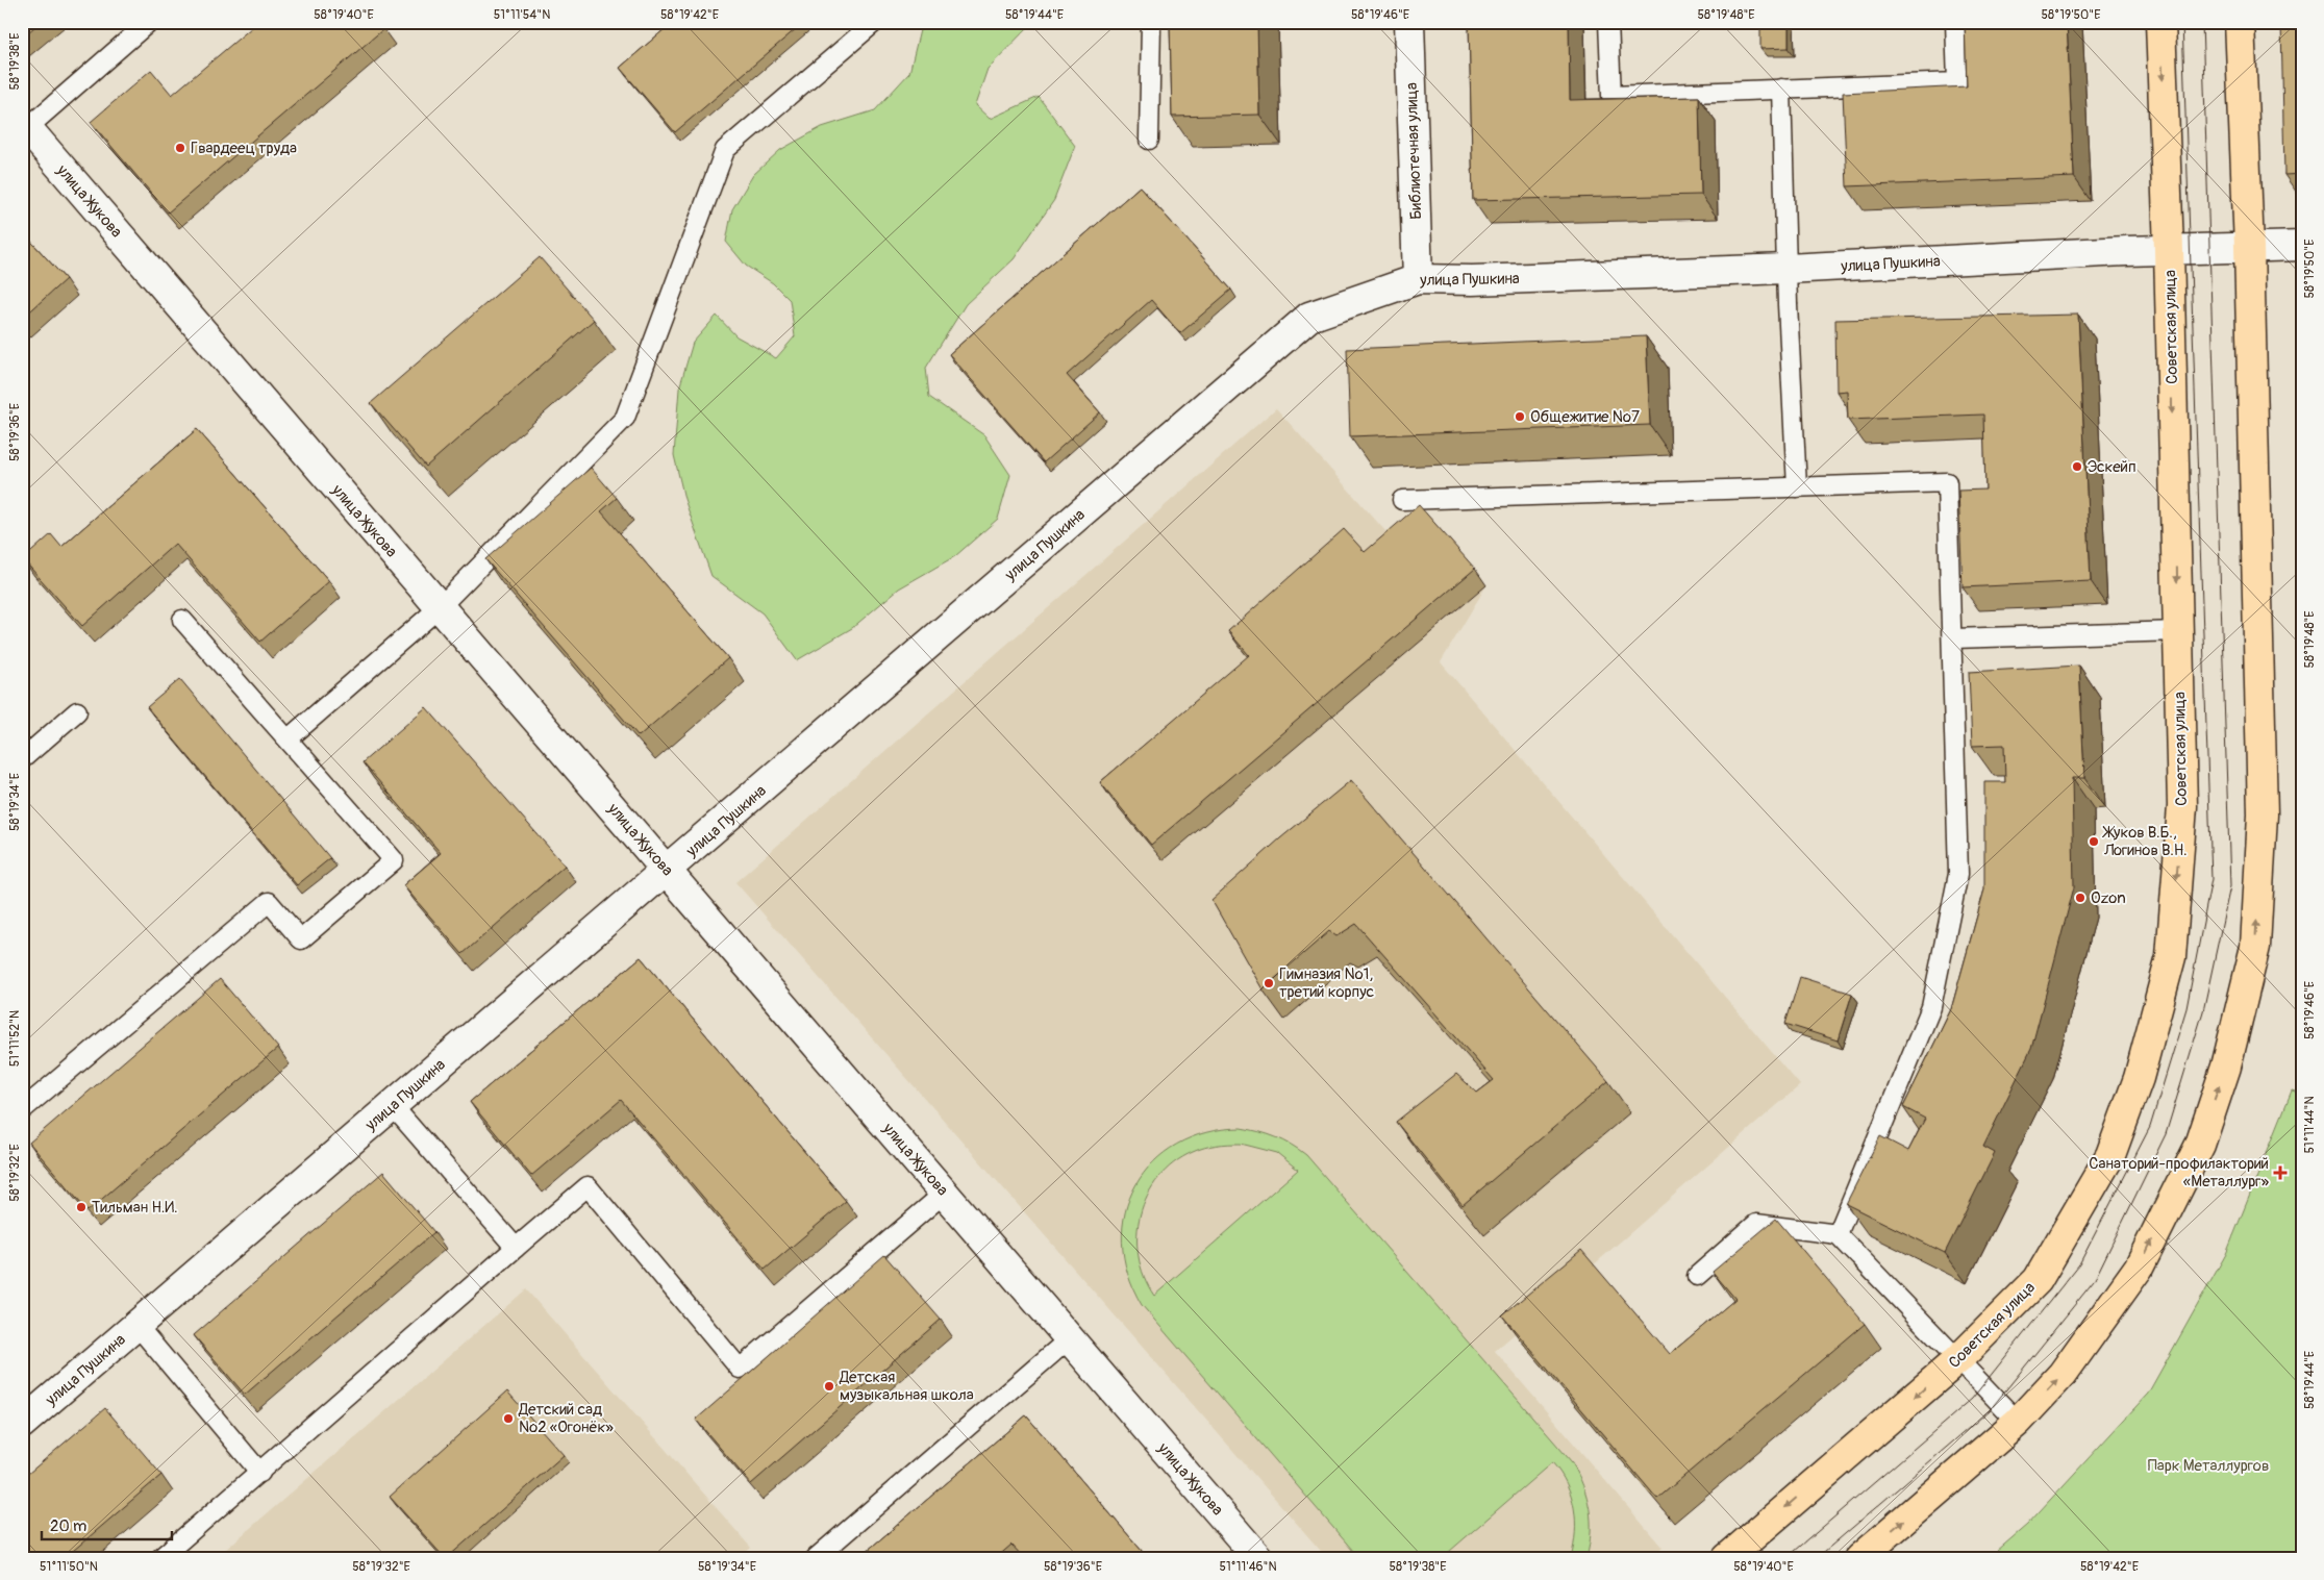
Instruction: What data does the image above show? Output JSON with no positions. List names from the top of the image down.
{
  "streets": {
    "main road": ["Советская улица"],
    "street": ["Библиотечная улица", "улица Жукова", "улица Пушкина"]
  },
  "crossings": [
    ["Библиотечная улица", "улица Пушкина"],
    ["улица Жукова", "улица Пушкина"],
    ["улица Пушкина", "Советская улица"]
  ],
  "parks": ["Парк Металлургов"],
  "places": {
    "other": [
      "Гвардеец труда",
      "Общежитие №7",
      "Эскейп",
      "Жуков В.Б., Логинов В.Н.",
      "Ozon",
      "Гимназия №1, третий корпус",
      "Тильман Н.И.",
      "Детская музыкальная школа",
      "Детский сад №2 «Огонёк»"
    ],
    "health": ["Санаторий-профилакторий «Металлург»"]
  },
  "scale_bar": "20 m",
  "coordinates": [
    "58°19'40\"E",
    "51°11'54\"N",
    "58°19'42\"E",
    "58°19'44\"E",
    "58°19'46\"E",
    "58°19'48\"E",
    "58°19'50\"E",
    "58°19'38\"E",
    "58°19'36\"E",
    "58°19'34\"E",
    "51°11'52\"N",
    "51°11'44\"N",
    "58°19'32\"E",
    "51°11'50\"N",
    "51°11'46\"N"
  ]
}
